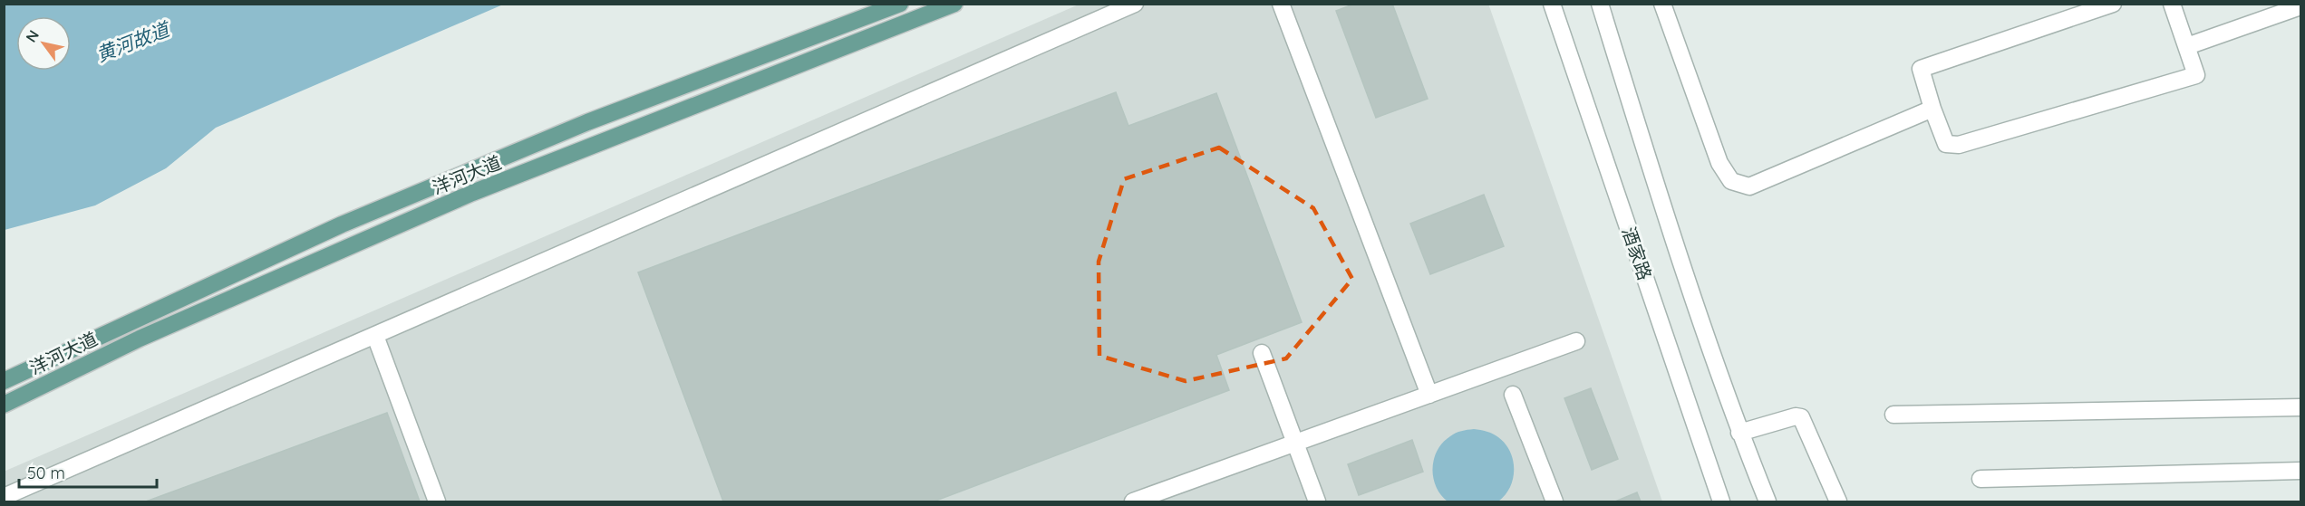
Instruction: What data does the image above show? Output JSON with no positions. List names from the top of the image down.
{
  "streets": {
    "main road": ["洋河大道"],
    "street": ["酒家路"]
  },
  "water": ["黄河故道"],
  "scale_bar": "50 m",
  "north": "top left"
}
